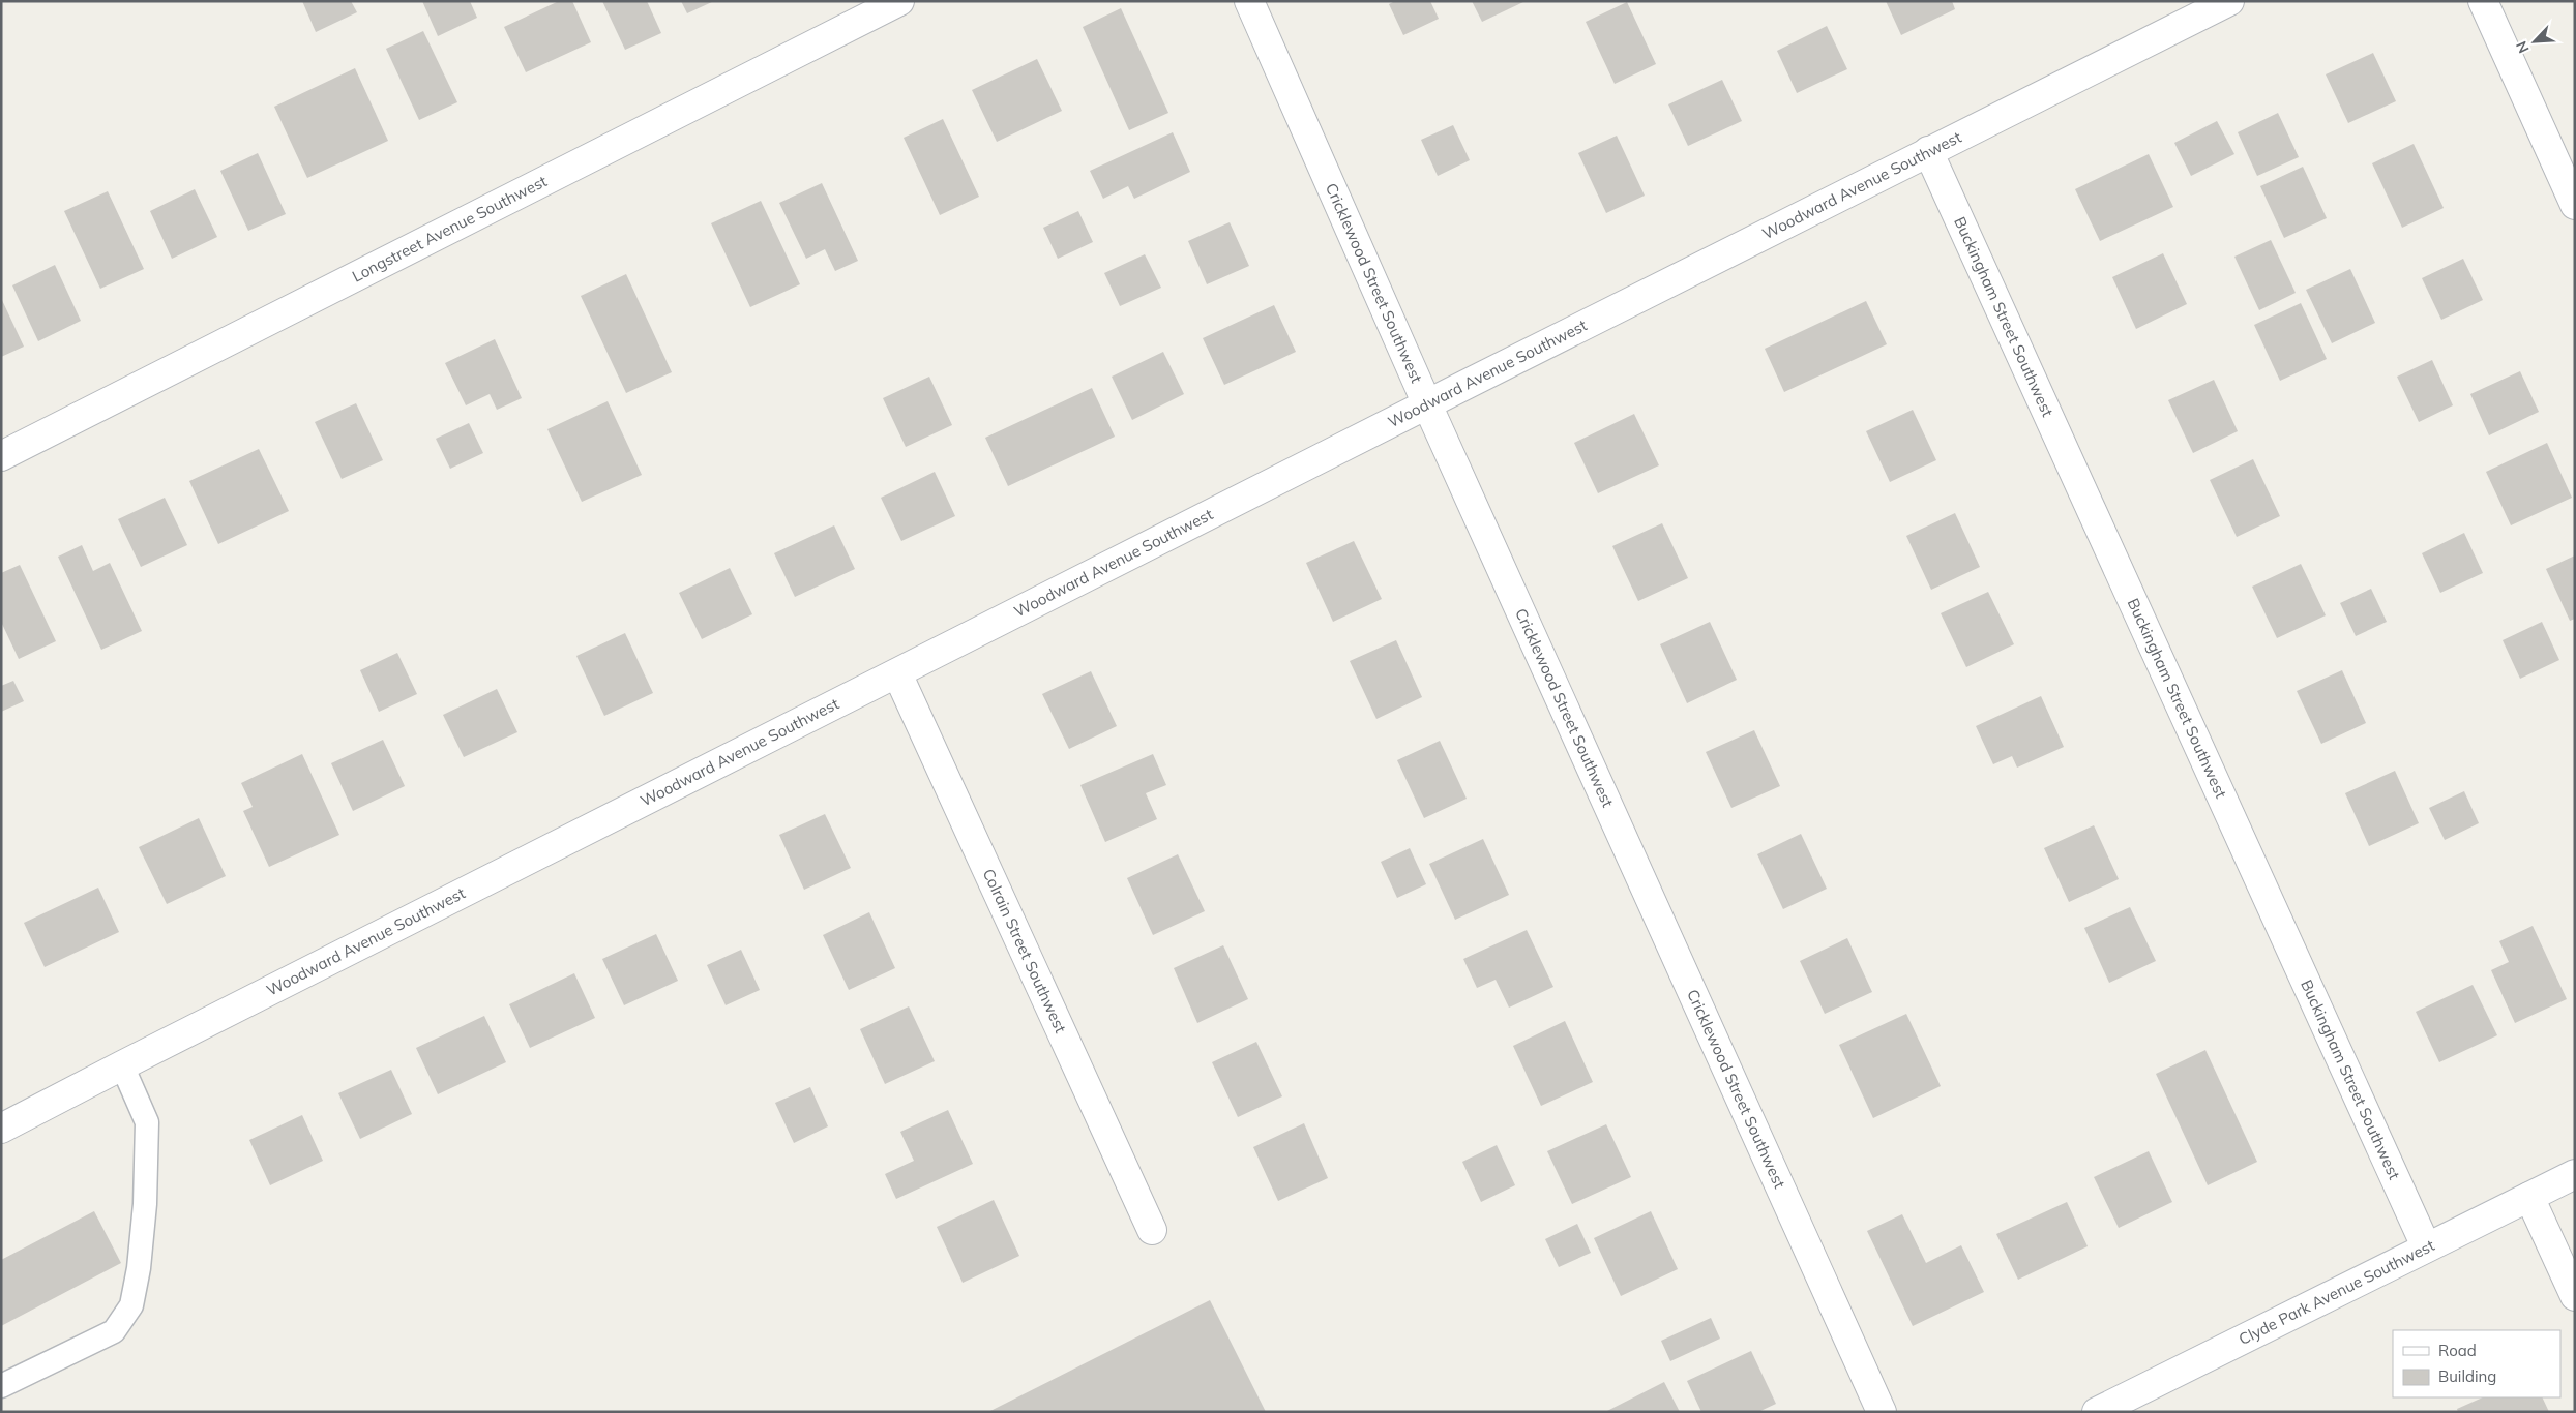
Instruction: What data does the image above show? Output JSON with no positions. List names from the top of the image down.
{
  "streets": {
    "street": [
      "Woodward Avenue Southwest",
      "Longstreet Avenue Southwest",
      "Cricklewood Street Southwest",
      "Buckingham Street Southwest",
      "Colrain Street Southwest",
      "Clyde Park Avenue Southwest"
    ]
  },
  "crossings": [
    ["Woodward Avenue Southwest", "Cricklewood Street Southwest"],
    ["Woodward Avenue Southwest", "Buckingham Street Southwest"],
    ["Woodward Avenue Southwest", "Colrain Street Southwest"],
    ["Buckingham Street Southwest", "Clyde Park Avenue Southwest"]
  ],
  "legend": ["Road", "Building"],
  "north": "bottom left"
}
